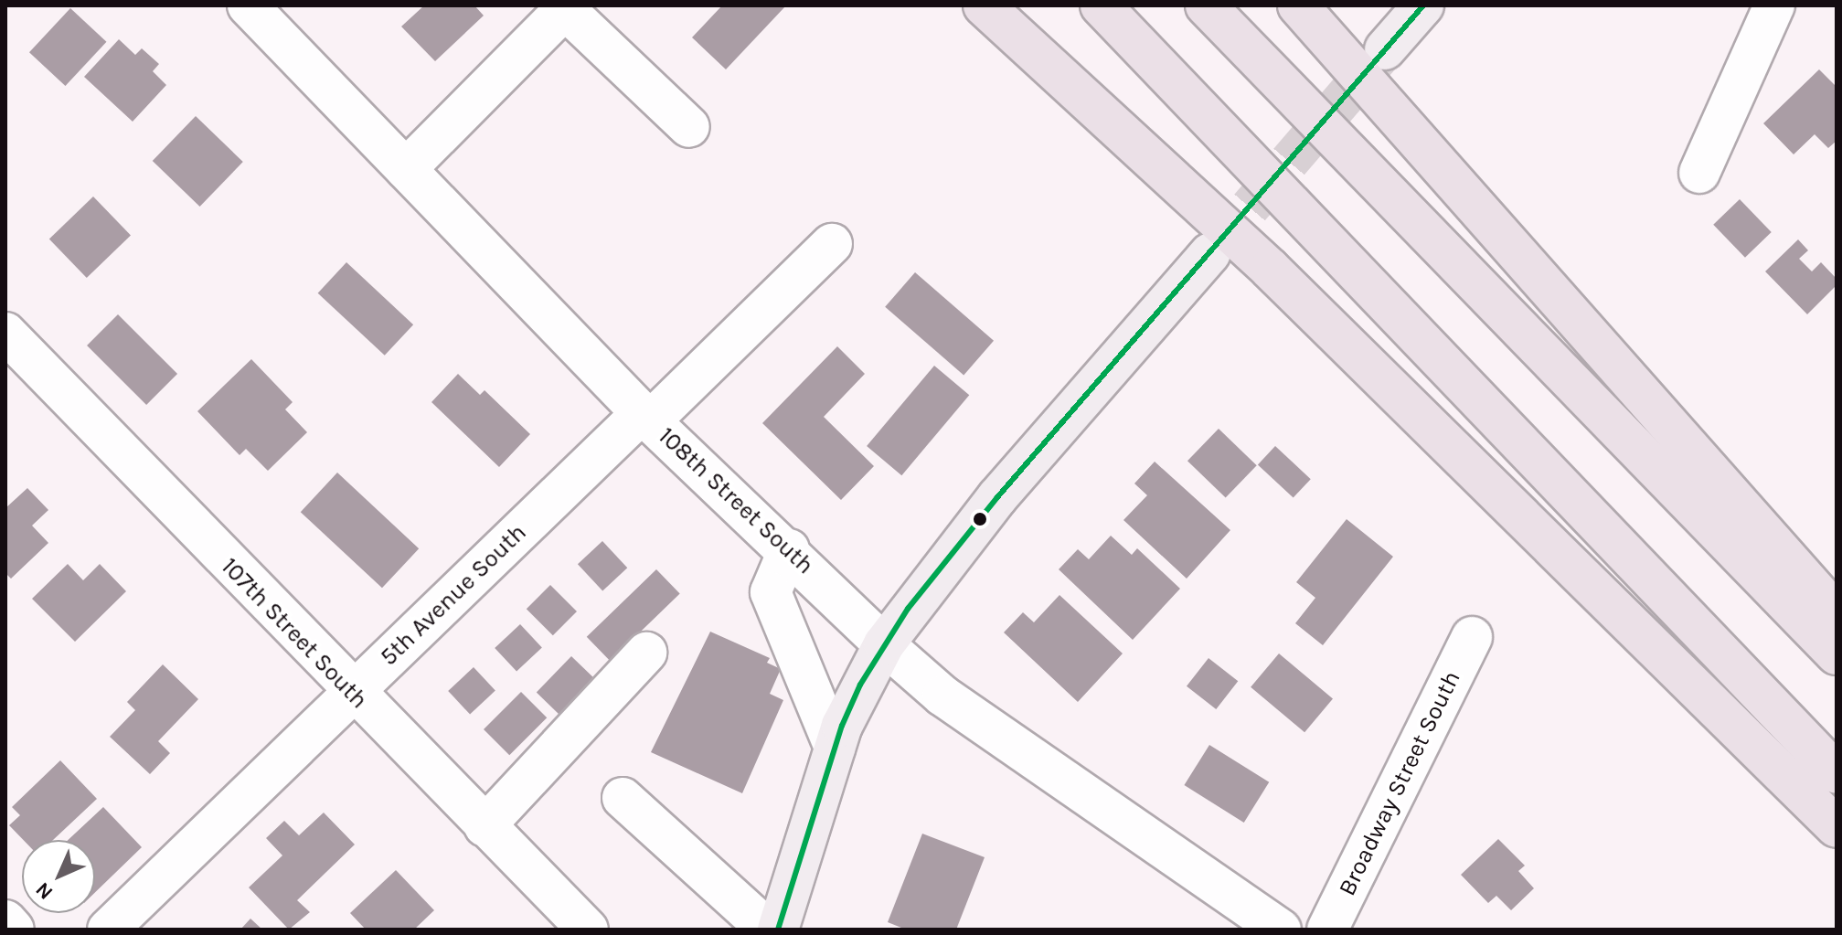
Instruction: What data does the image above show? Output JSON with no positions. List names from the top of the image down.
{
  "streets": {
    "street": [
      "108th Street South",
      "5th Avenue South",
      "107th Street South",
      "Broadway Street South"
    ]
  },
  "crossings": [
    ["108th Street South", "5th Avenue South"],
    ["5th Avenue South", "107th Street South"]
  ],
  "north": "bottom left"
}
